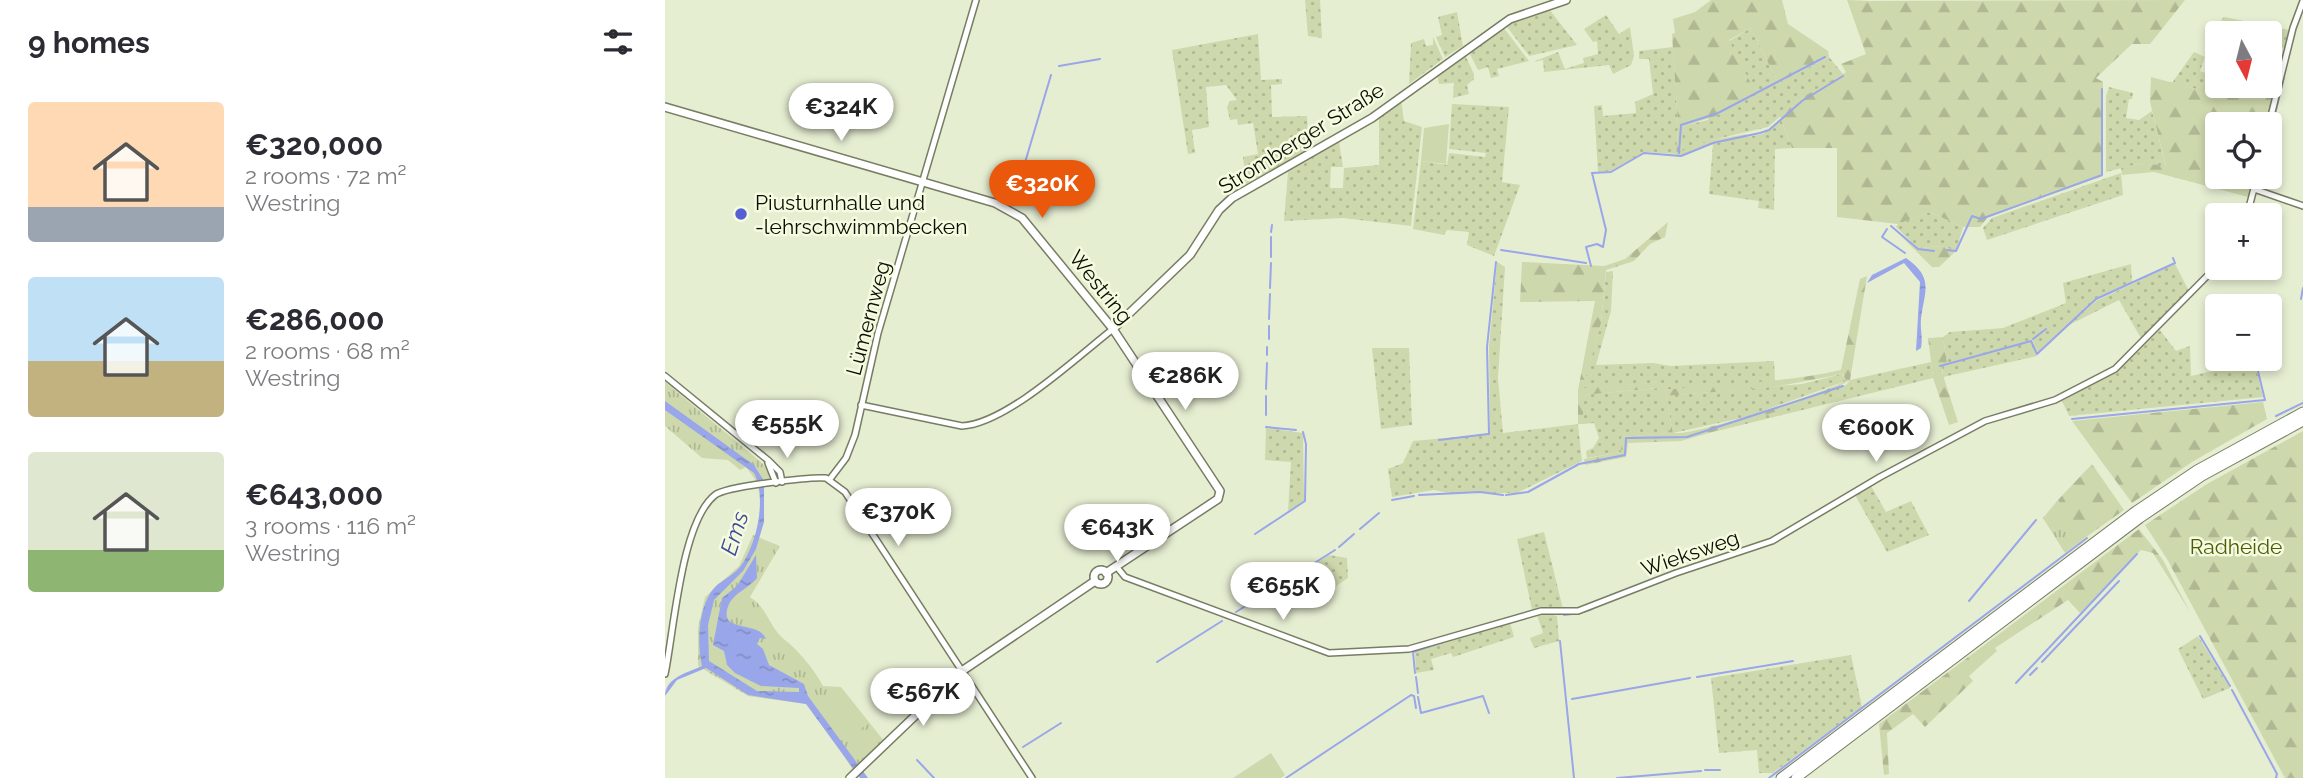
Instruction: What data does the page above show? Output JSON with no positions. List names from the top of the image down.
{
  "streets": {
    "main road": ["Stromberger Straße", "Westring"],
    "street": ["Lümernweg", "Wieksweg"]
  },
  "crossings": [
    ["Stromberger Straße", "Westring"],
    ["Stromberger Straße", "Lümernweg"],
    ["Westring", "Lümernweg"],
    ["Westring", "Wieksweg"]
  ],
  "water": ["Ems"],
  "parks": ["Radheide"],
  "places": ["Piusturnhalle und -lehrschwimmbecken"],
  "north": "bottom",
  "page": {
    "heading": "9 homes",
    "map_buttons": ["+", "−"],
    "price": [
      "€324K",
      "€320K",
      "€286K",
      "€555K",
      "€600K",
      "€370K",
      "€643K",
      "€655K",
      "€567K"
    ],
    "list": [
      {
        "name": "€320,000",
        "note": "2 rooms · 72 m² · Westring"
      },
      {
        "name": "€286,000",
        "note": "2 rooms · 68 m² · Westring"
      },
      {
        "name": "€643,000",
        "note": "3 rooms · 116 m² · Westring"
      }
    ]
  }
}
